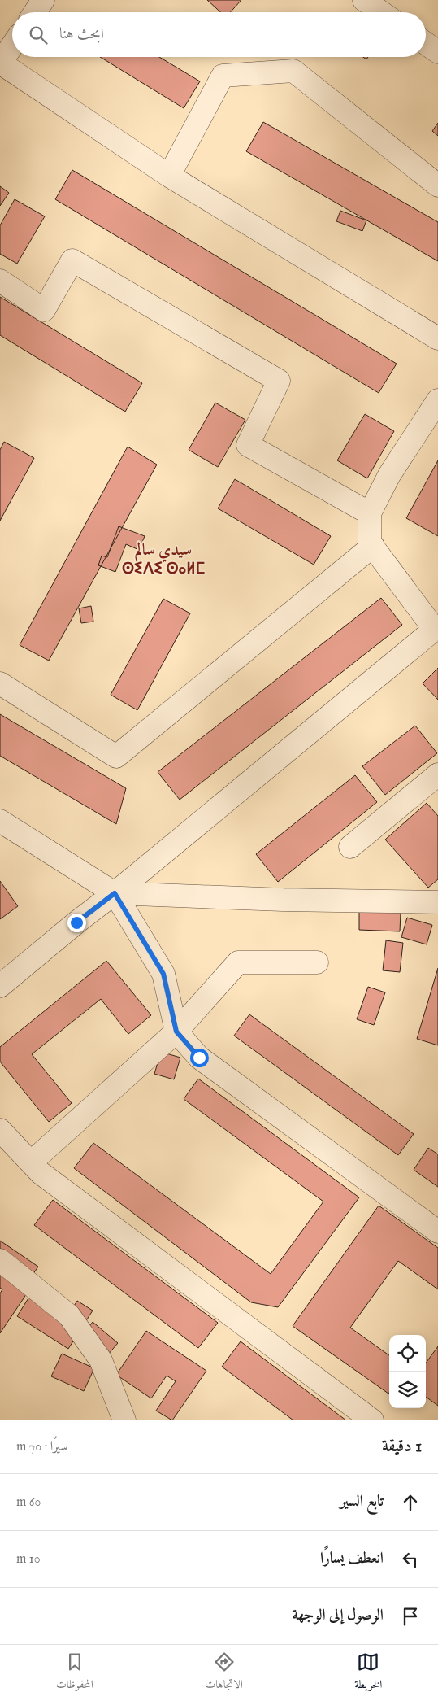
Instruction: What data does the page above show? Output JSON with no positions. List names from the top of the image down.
{
  "districts": ["سيدي سالم ⵙⵉⴷⵉ ⵙⴰⵍⵎ"],
  "page": {
    "search": "ابحث هنا",
    "heading": ["1 دقيقة", "سيرًا · 70 m"],
    "list": [
      ["تابع السير", "60 m"],
      ["انعطف يسارًا", "10 m"],
      "الوصول إلى الوجهة"
    ],
    "nav": ["الخريطة", "الاتجاهات", "المحفوظات"]
  }
}
